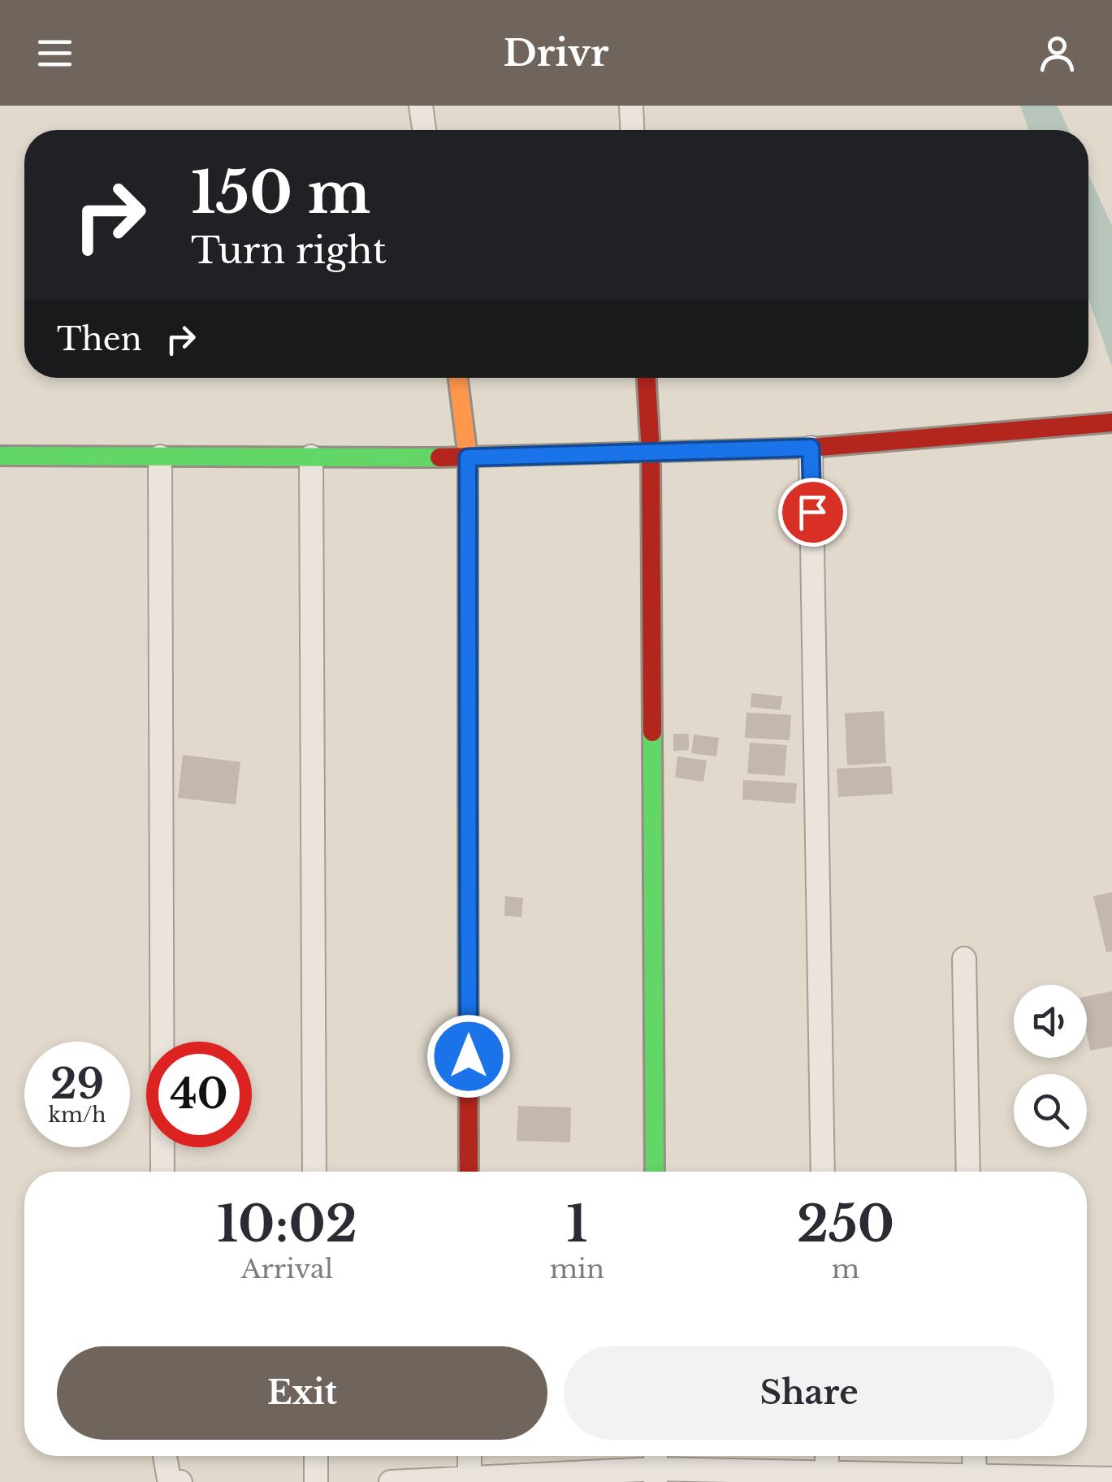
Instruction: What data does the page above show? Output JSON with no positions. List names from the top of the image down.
{
  "page": {
    "header": "Drivr",
    "turn": ["150 m", "Turn right"],
    "then": "Then",
    "speed": "29 km/h",
    "limit": "40",
    "eta": [
      "10:02",
      "Arrival",
      "1",
      "min",
      "250",
      "m"
    ],
    "buttons": ["Exit", "Share"]
  }
}
